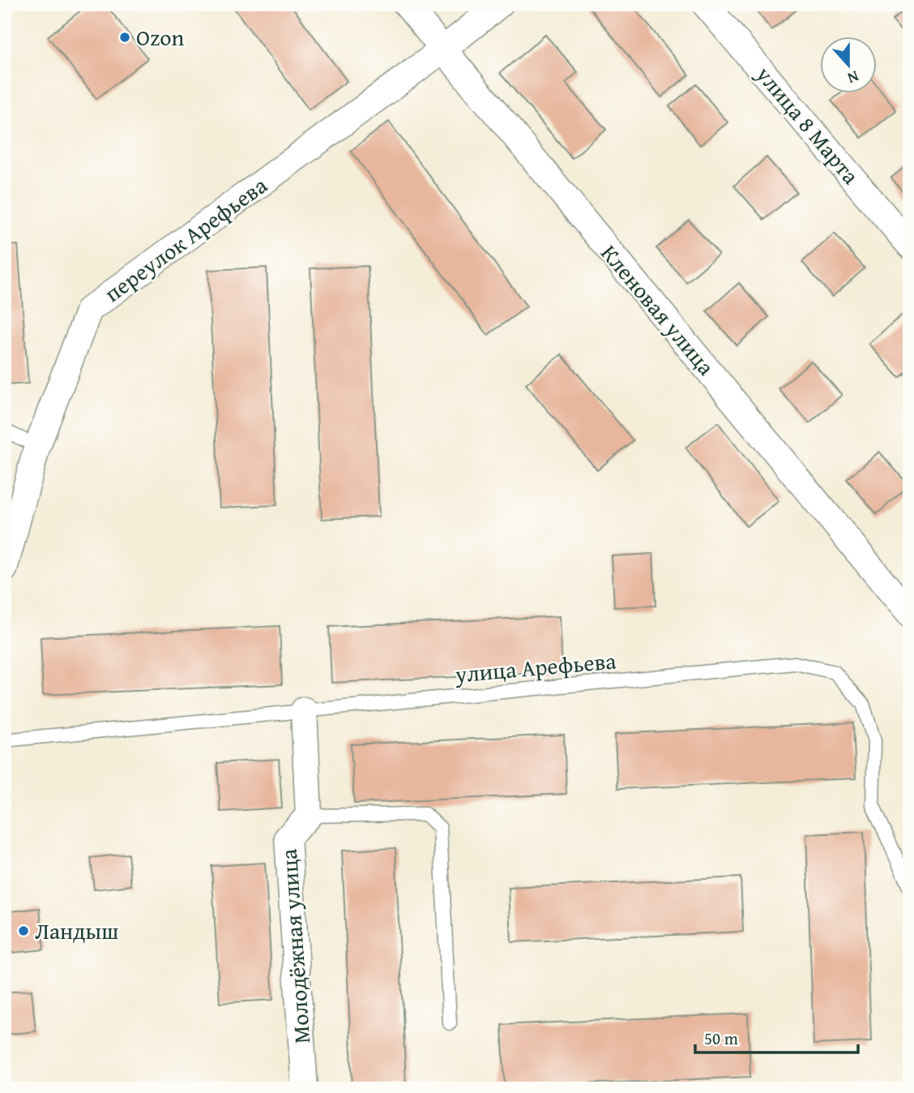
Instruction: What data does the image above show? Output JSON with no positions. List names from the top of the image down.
{
  "streets": {
    "street": [
      "улица 8 Марта",
      "переулок Арефьева",
      "Кленовая улица",
      "Молодёжная улица"
    ],
    "lane": ["улица Арефьева"]
  },
  "crossings": [
    ["переулок Арефьева", "Кленовая улица"],
    ["улица Арефьева", "Молодёжная улица"]
  ],
  "places": ["Ozon", "Ландыш"],
  "scale_bar": "50 m",
  "north": "bottom"
}
